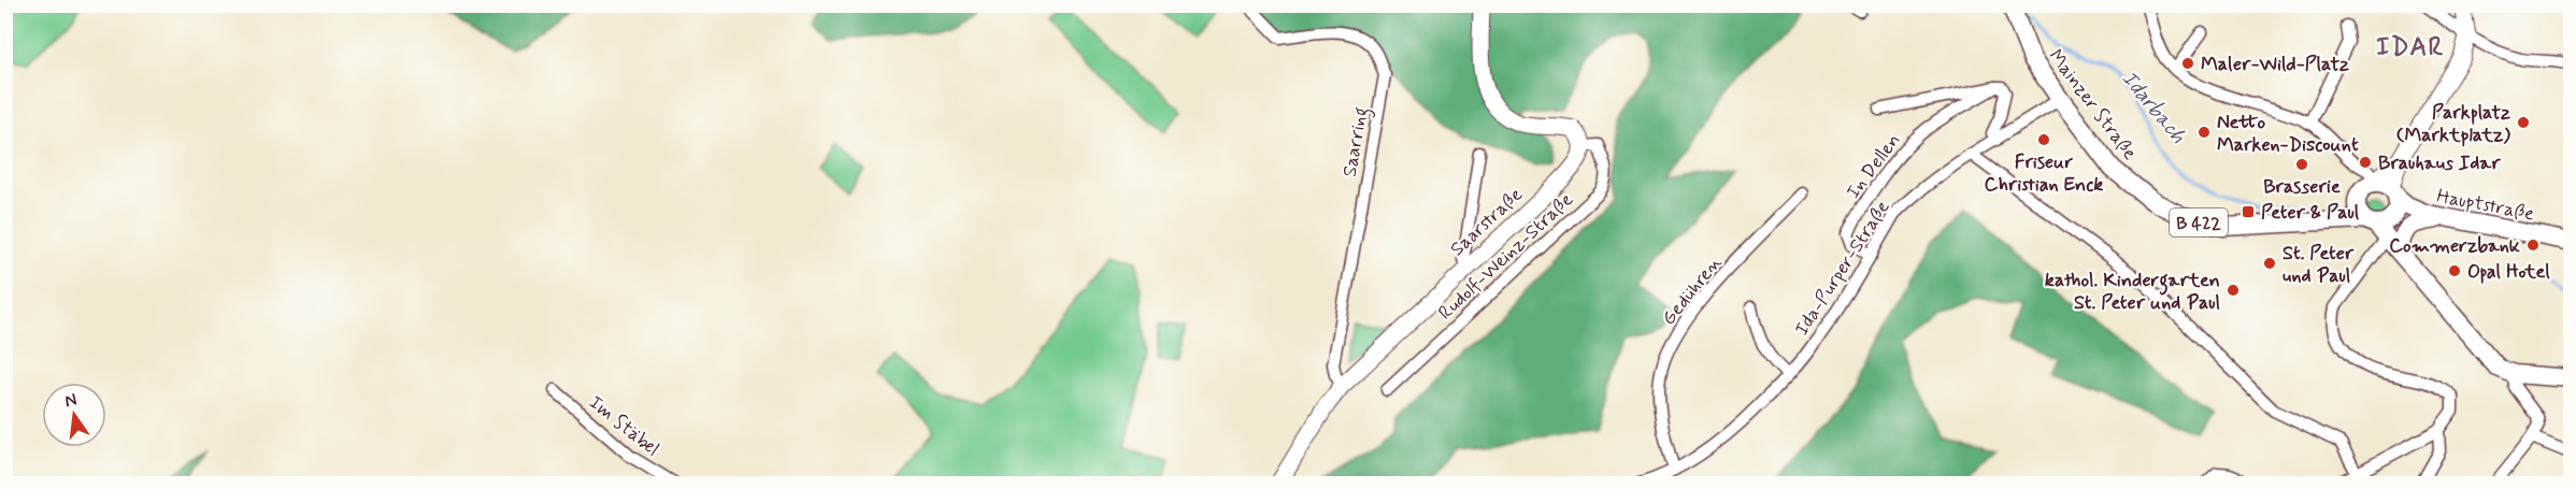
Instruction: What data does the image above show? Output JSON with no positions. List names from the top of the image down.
{
  "streets": {
    "main road": ["Mainzer Straße", "Hauptstraße", "B 422"],
    "street": [
      "Saarring",
      "In Dellen",
      "Saarstraße",
      "Rudolf-Weinz-Straße",
      "Ida-Purper-Straße",
      "Gedühren",
      "Im Stäbel"
    ]
  },
  "crossings": [
    ["Mainzer Straße", "Hauptstraße"],
    ["Mainzer Straße", "B 422"],
    ["Mainzer Straße", "Ida-Purper-Straße"],
    ["Saarring", "Saarstraße"],
    ["In Dellen", "Ida-Purper-Straße"],
    ["Hauptstraße", "B 422"],
    ["Saarstraße", "Rudolf-Weinz-Straße"],
    ["Ida-Purper-Straße", "Gedühren"]
  ],
  "districts": ["IDAR"],
  "water": ["Idarbach"],
  "places": {
    "other": [
      "Maler-Wild-Platz",
      "Parkplatz (Marktplatz)",
      "Netto Marken-Discount",
      "Friseur Christian Enck",
      "Brauhaus Idar",
      "Brasserie",
      "Commerzbank",
      "St. Peter und Paul",
      "Opal Hotel",
      "kathol. Kindergarten St. Peter und Paul"
    ],
    "transit": ["Peter & Paul"]
  },
  "north": "top"
}
